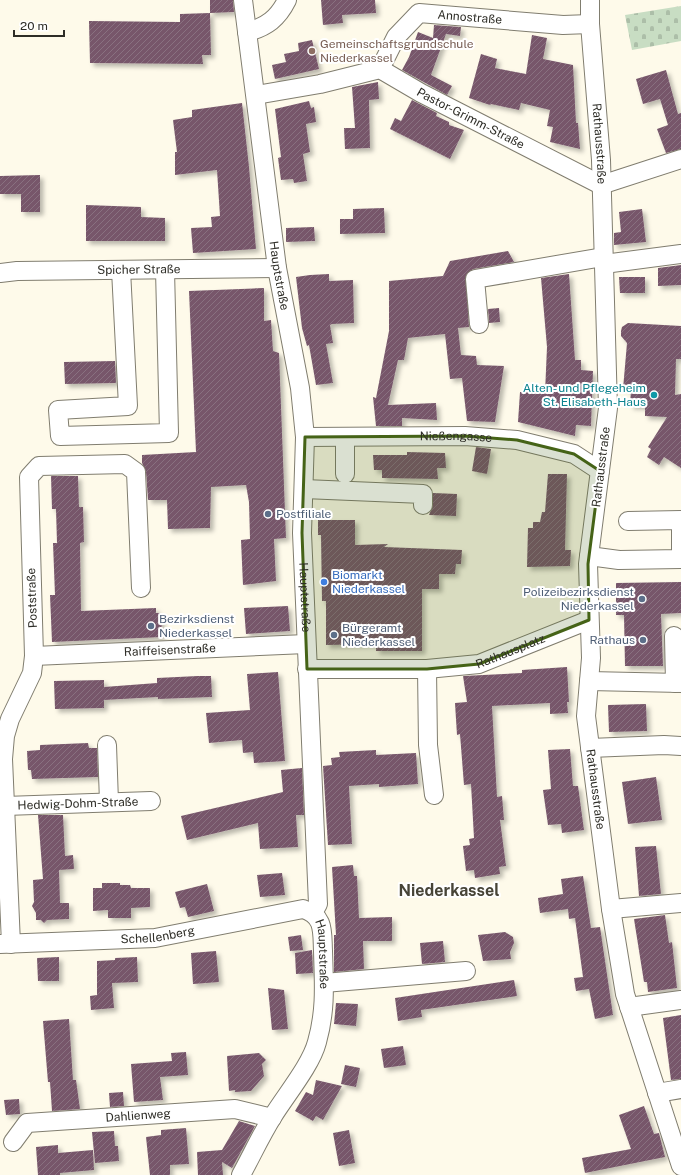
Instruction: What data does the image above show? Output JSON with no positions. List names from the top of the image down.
{
  "streets": {
    "street": [
      "Annostraße",
      "Pastor-Grimm-Straße",
      "Rathausstraße",
      "Spicher Straße",
      "Hauptstraße",
      "Nießengasse",
      "Poststraße",
      "Raiffeisenstraße",
      "Rathausplatz",
      "Hedwig-Dohm-Straße",
      "Schellenberg",
      "Dahlienweg"
    ]
  },
  "crossings": [
    ["Annostraße", "Pastor-Grimm-Straße"],
    ["Annostraße", "Rathausstraße"],
    ["Pastor-Grimm-Straße", "Rathausstraße"],
    ["Rathausstraße", "Nießengasse"],
    ["Rathausstraße", "Rathausplatz"],
    ["Spicher Straße", "Hauptstraße"],
    ["Hauptstraße", "Nießengasse"],
    ["Hauptstraße", "Raiffeisenstraße"],
    ["Hauptstraße", "Rathausplatz"],
    ["Hauptstraße", "Schellenberg"],
    ["Hauptstraße", "Dahlienweg"],
    ["Poststraße", "Raiffeisenstraße"],
    ["Poststraße", "Hedwig-Dohm-Straße"],
    ["Poststraße", "Schellenberg"]
  ],
  "districts": ["Niederkassel"],
  "places": [
    "Gemeinschaftsgrundschule Niederkassel",
    "Alten- und Pflegeheim St. Elisabeth-Haus",
    "Postfiliale",
    "Biomarkt Niederkassel",
    "Polizeibezirksdienst Niederkassel",
    "Bezirksdienst Niederkassel",
    "Bürgeramt Niederkassel",
    "Rathaus"
  ],
  "scale_bar": "20 m"
}
